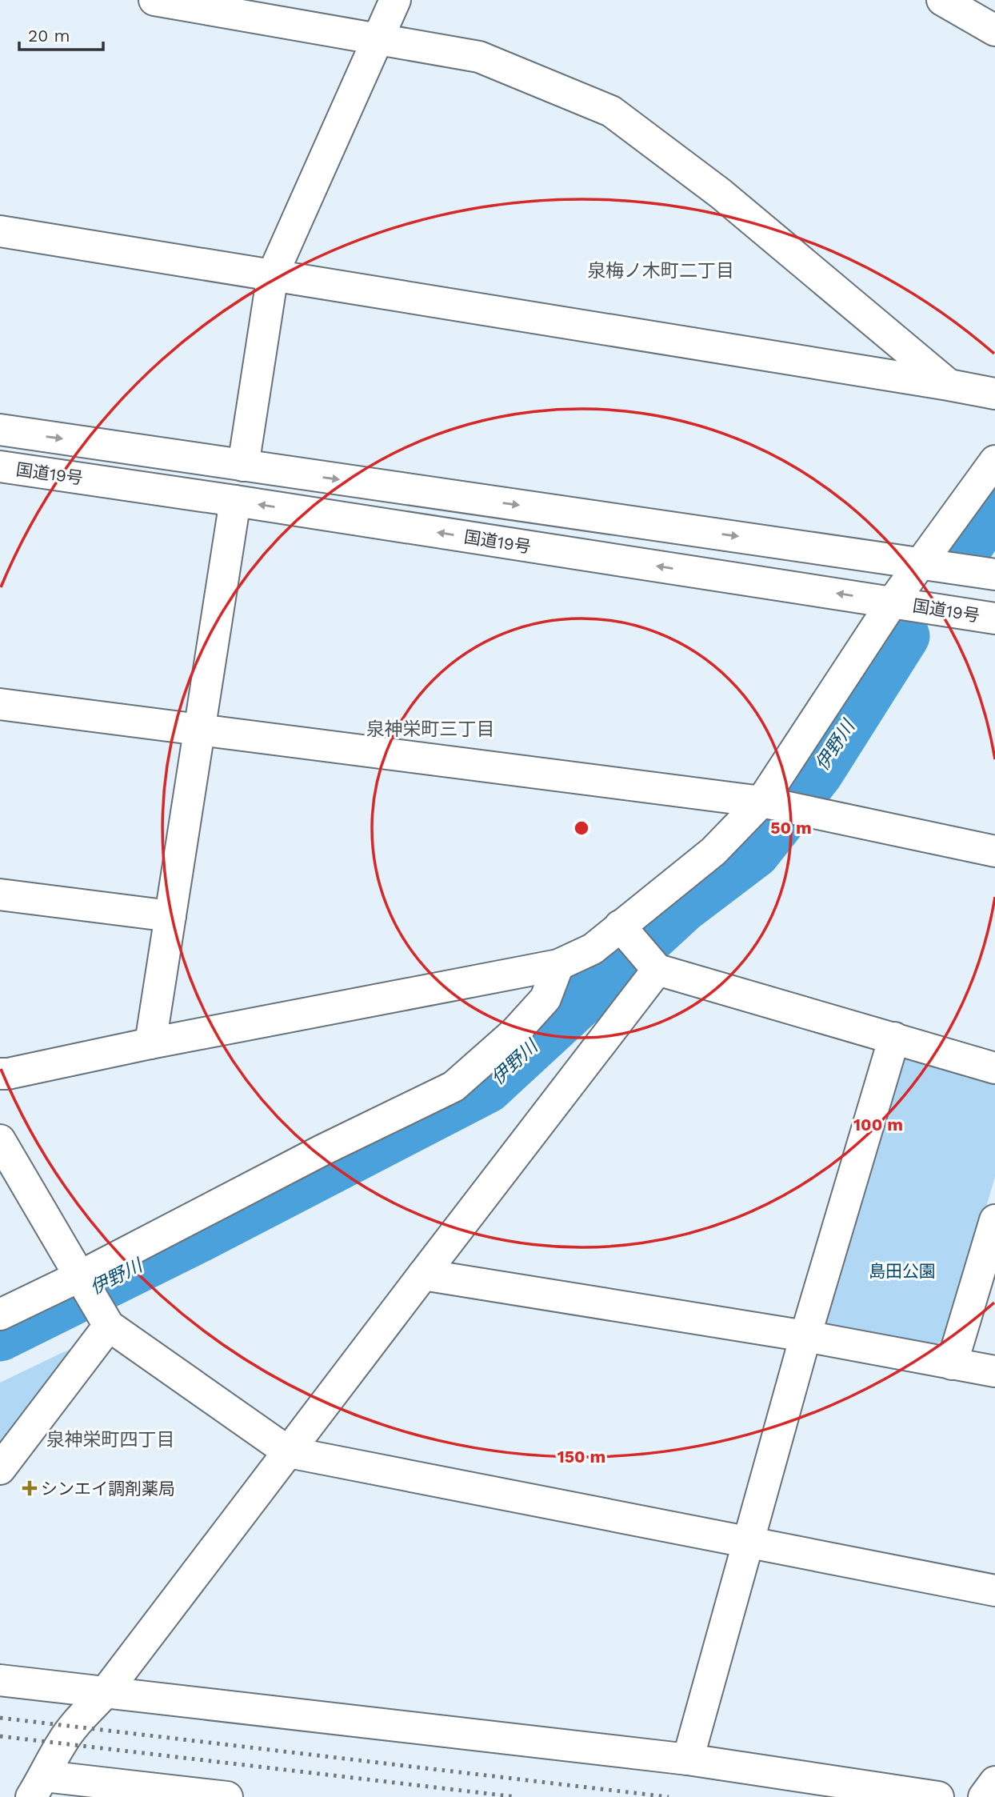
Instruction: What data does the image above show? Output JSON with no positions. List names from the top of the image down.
{
  "streets": {
    "main road": ["国道19号"]
  },
  "districts": ["泉梅ノ木町二丁目", "泉神栄町三丁目", "泉神栄町四丁目"],
  "water": ["伊野川"],
  "parks": ["島田公園"],
  "places": {
    "health": ["シンエイ調剤薬局"]
  },
  "scale_bar": "20 m",
  "rings": ["50 m", "100 m", "150 m"]
}
